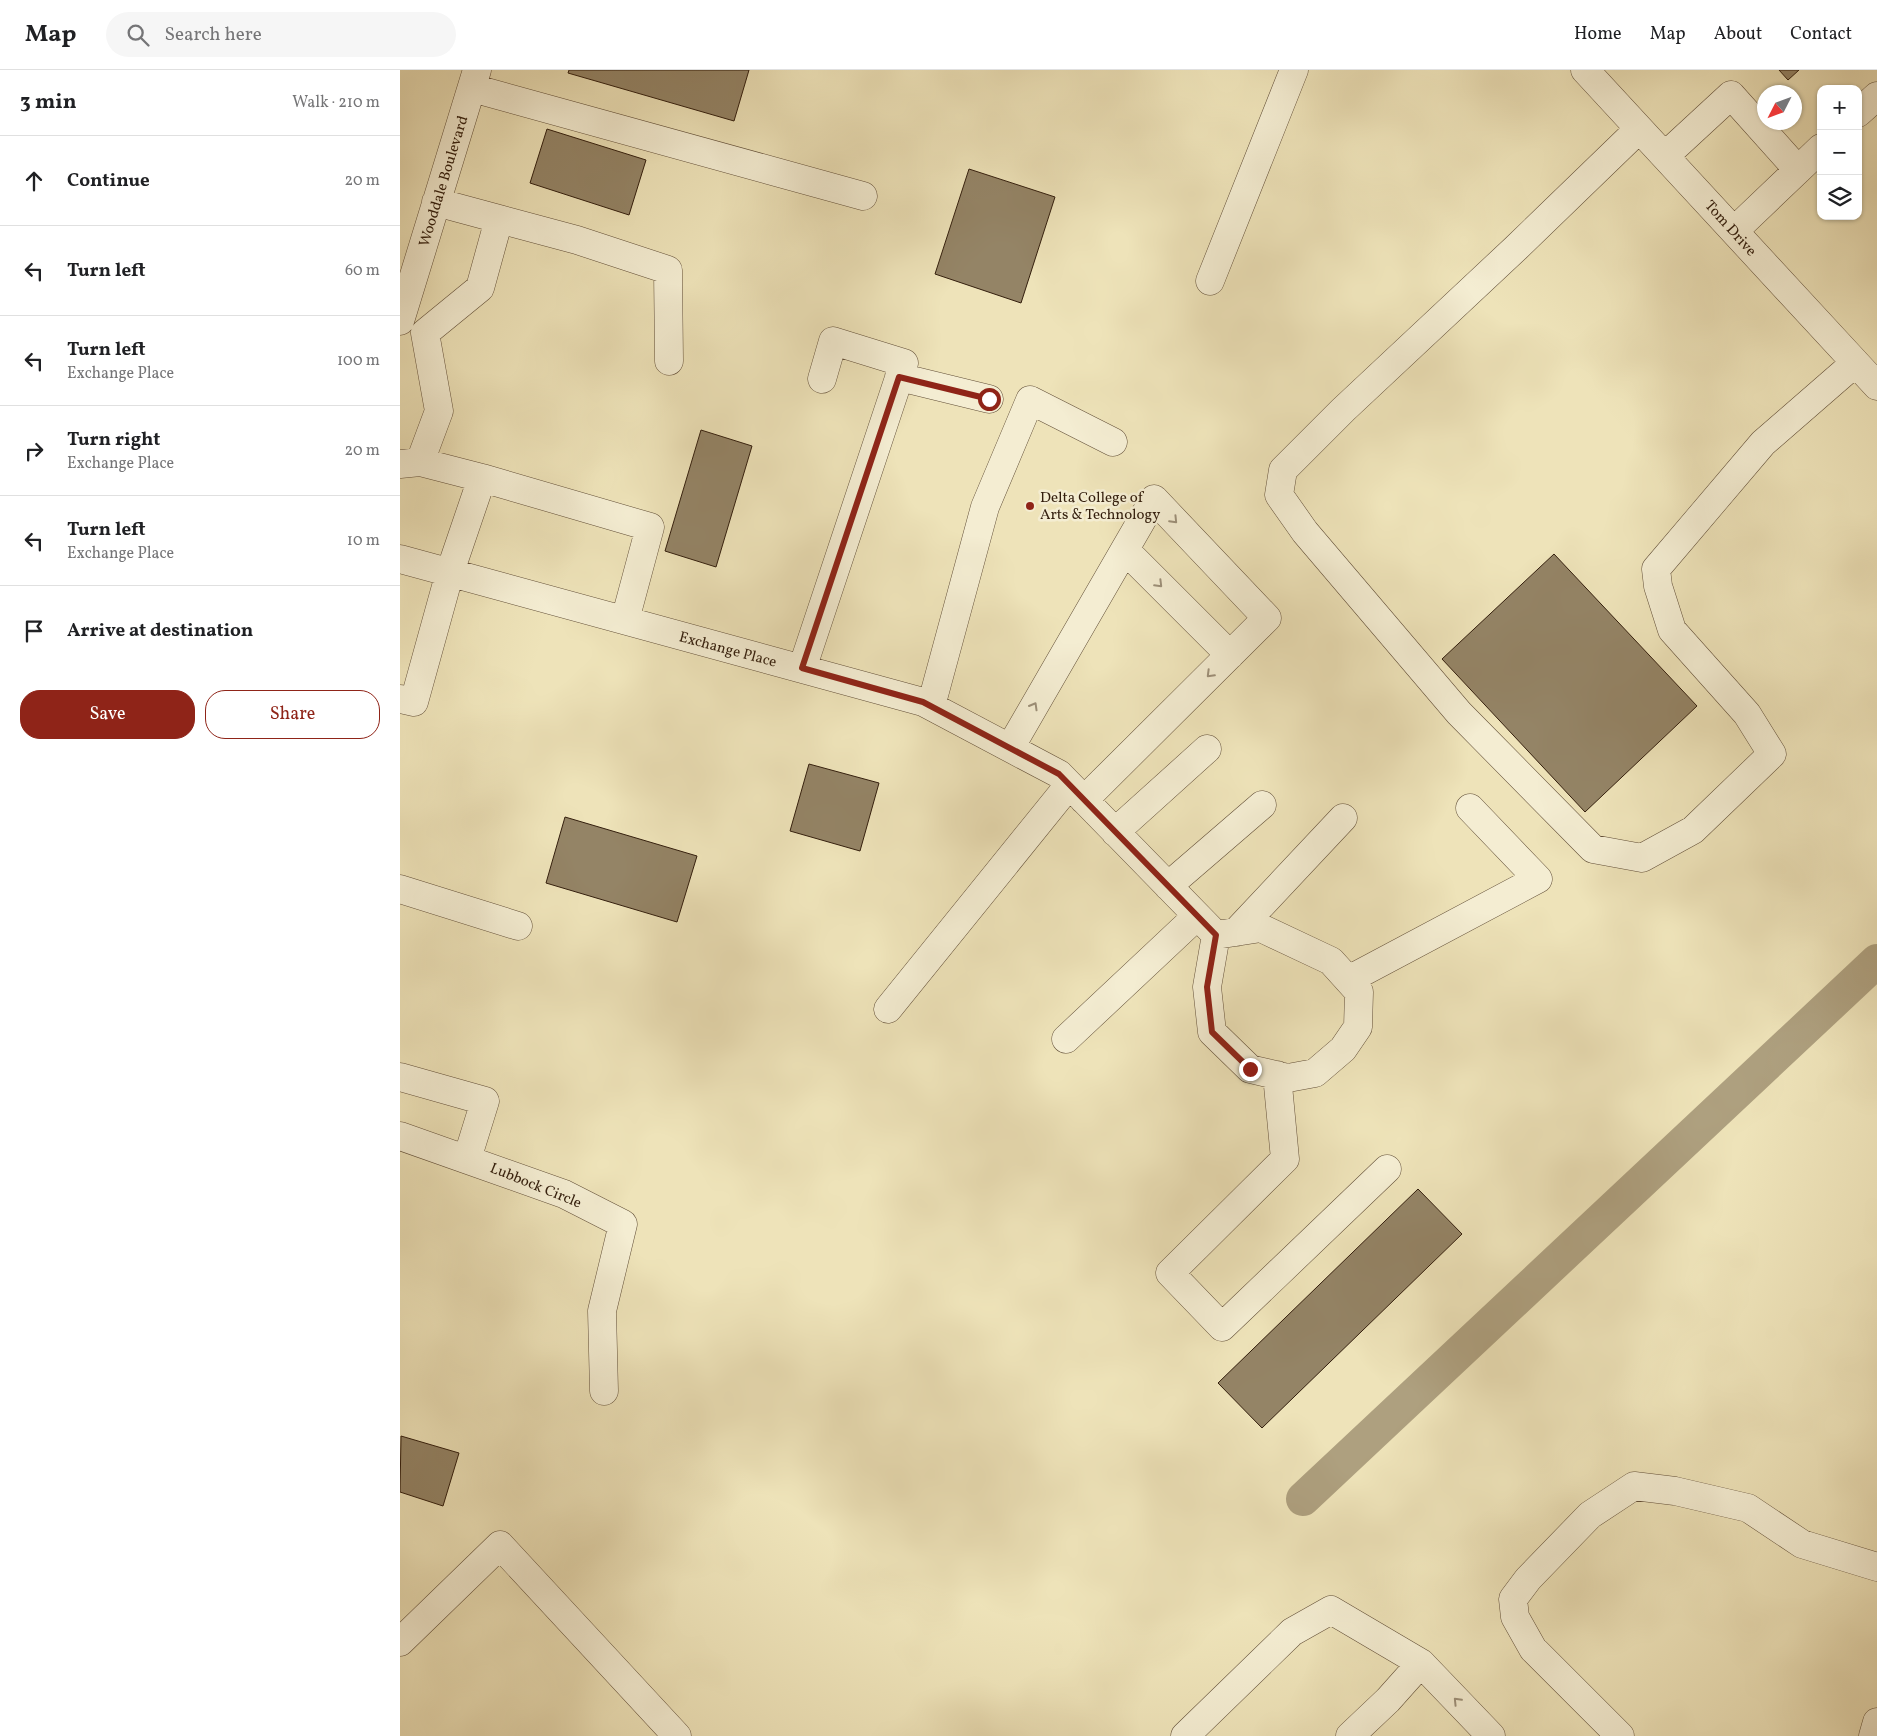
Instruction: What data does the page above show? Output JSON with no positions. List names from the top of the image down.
{
  "streets": {
    "street": [
      "Wooddale Boulevard",
      "Tom Drive",
      "Exchange Place",
      "Lubbock Circle"
    ]
  },
  "places": ["Delta College of Arts & Technology"],
  "north": "bottom left",
  "page": {
    "header": "Map",
    "search": "Search here",
    "nav": [
      "Home",
      "Map",
      "About",
      "Contact"
    ],
    "heading": ["3 min", "Walk · 210 m"],
    "map_buttons": ["+", "−"],
    "list": [
      ["Continue", "20 m"],
      ["Turn left", "60 m"],
      ["Turn left", "Exchange Place", "100 m"],
      ["Turn right", "Exchange Place", "20 m"],
      ["Turn left", "Exchange Place", "10 m"],
      "Arrive at destination"
    ],
    "buttons": ["Save", "Share"]
  }
}
